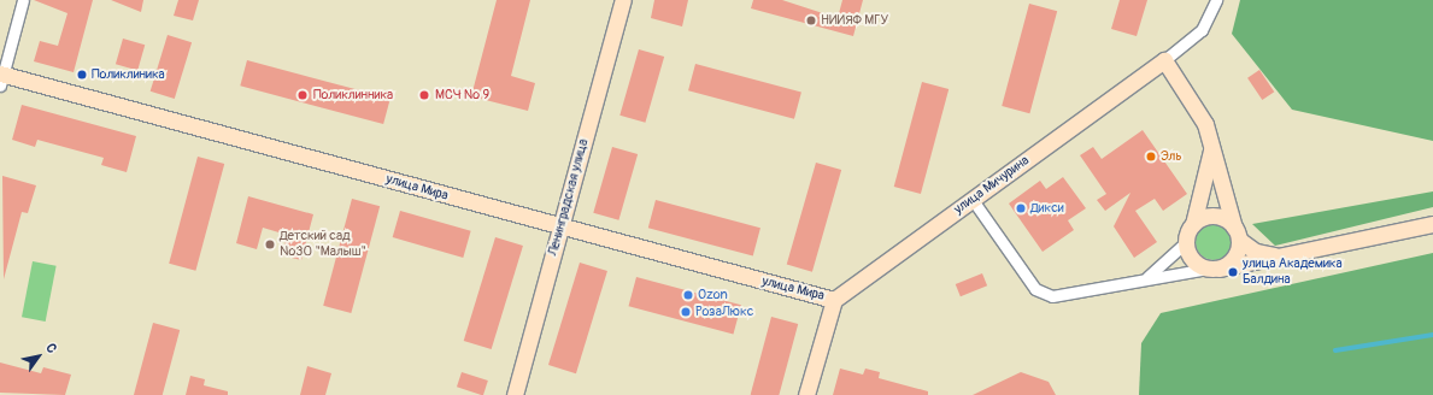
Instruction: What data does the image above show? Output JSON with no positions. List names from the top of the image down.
{
  "streets": {
    "street": ["улица Мичурина", "улица Мира", "Ленинградская улица"]
  },
  "crossings": [
    ["улица Мичурина", "улица Мира"],
    ["улица Мира", "Ленинградская улица"]
  ],
  "places": [
    "НИИЯФ МГУ",
    "Поликлиника",
    "Поликлинника",
    "МСЧ № 9",
    "Эль",
    "Дикси",
    "Детский сад №30 \"Малыш\"",
    "улица Академика Балдина",
    "Ozon",
    "РозаЛюкс"
  ],
  "north": "top right"
}
